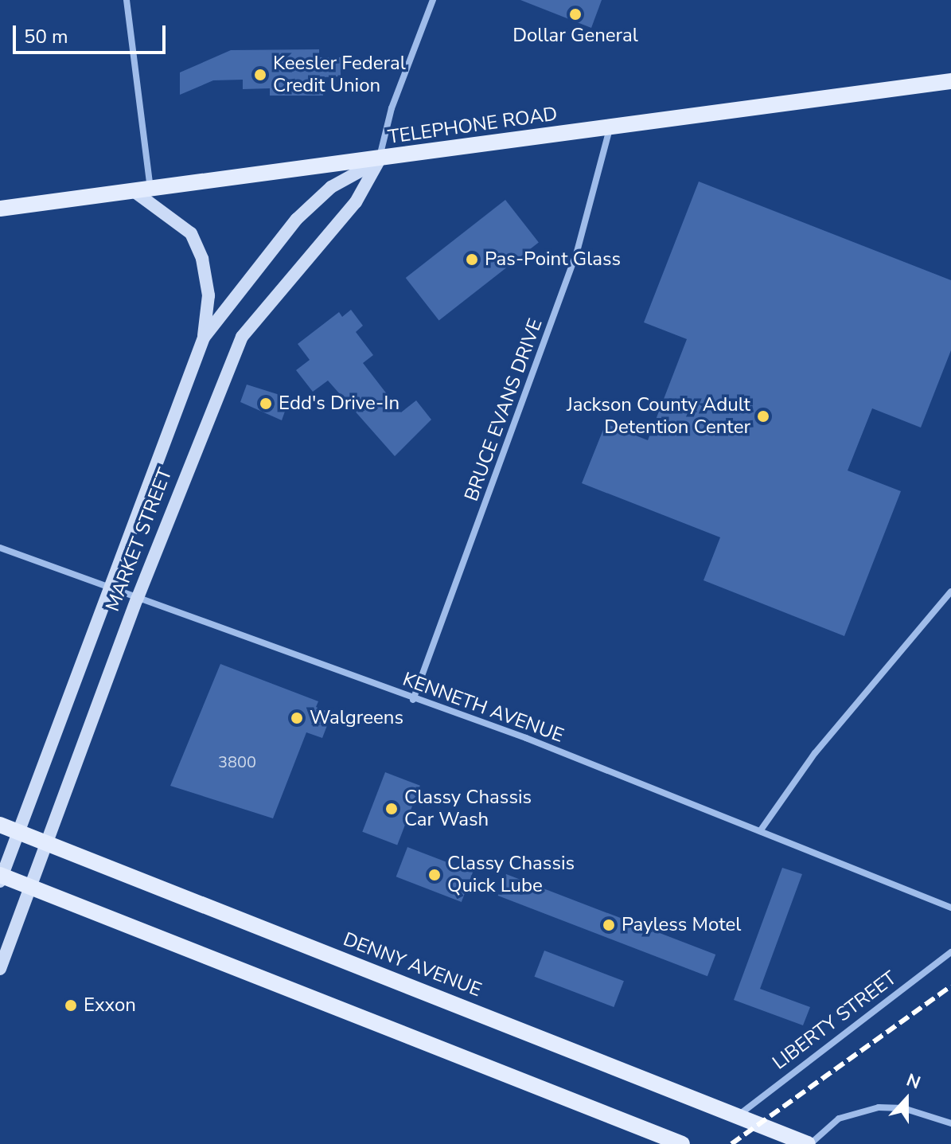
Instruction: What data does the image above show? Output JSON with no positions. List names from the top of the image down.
{
  "streets": {
    "main road": ["TELEPHONE ROAD", "MARKET STREET", "DENNY AVENUE"],
    "street": ["BRUCE EVANS DRIVE", "KENNETH AVENUE", "LIBERTY STREET"]
  },
  "crossings": [
    ["TELEPHONE ROAD", "BRUCE EVANS DRIVE"],
    ["TELEPHONE ROAD", "MARKET STREET"],
    ["BRUCE EVANS DRIVE", "KENNETH AVENUE"],
    ["MARKET STREET", "KENNETH AVENUE"],
    ["MARKET STREET", "DENNY AVENUE"],
    ["DENNY AVENUE", "LIBERTY STREET"]
  ],
  "places": [
    "Dollar General",
    "Keesler Federal Credit Union",
    "Pas-Point Glass",
    "Edd's Drive-In",
    "Jackson County Adult Detention Center",
    "Walgreens",
    "Classy Chassis Car Wash",
    "Classy Chassis Quick Lube",
    "Payless Motel",
    "Exxon"
  ],
  "house_numbers": ["3800"],
  "scale_bar": "50 m",
  "north": "top"
}
